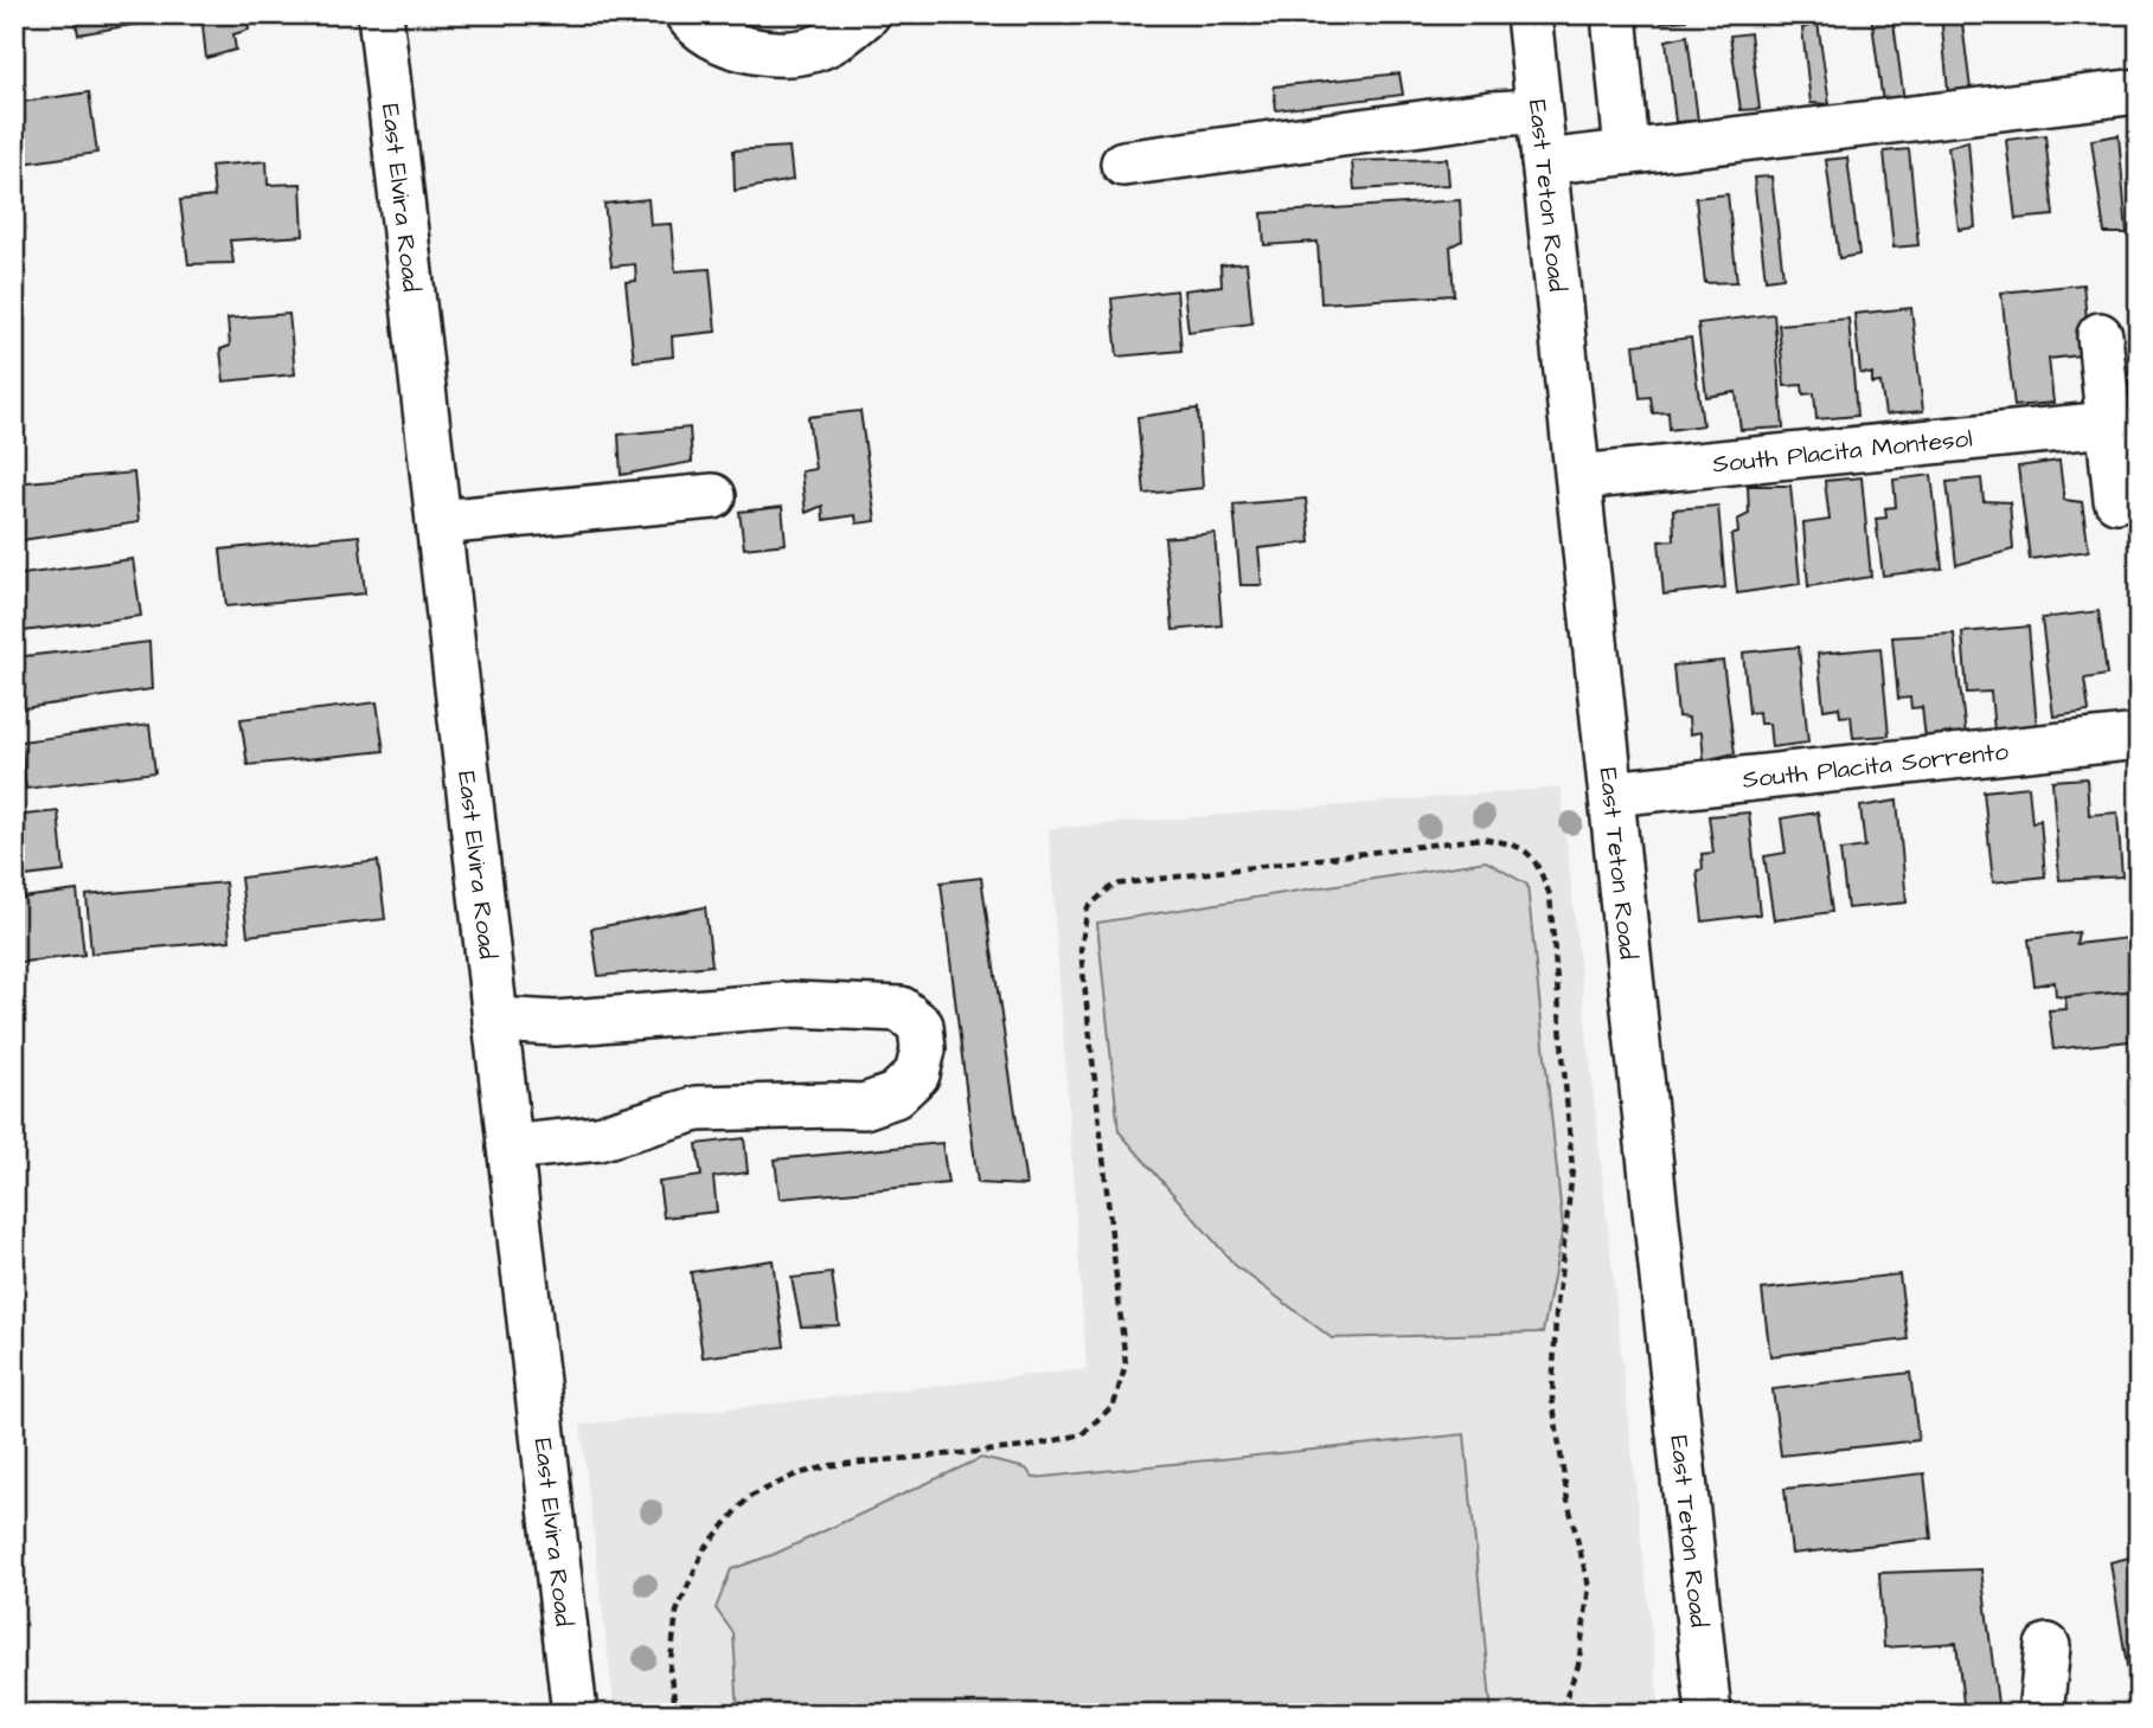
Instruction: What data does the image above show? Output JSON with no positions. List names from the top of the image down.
{
  "streets": {
    "street": [
      "East Elvira Road",
      "East Teton Road",
      "South Placita Montesol",
      "South Placita Sorrento"
    ]
  },
  "crossings": [
    ["East Teton Road", "South Placita Montesol"],
    ["East Teton Road", "South Placita Sorrento"]
  ]
}
